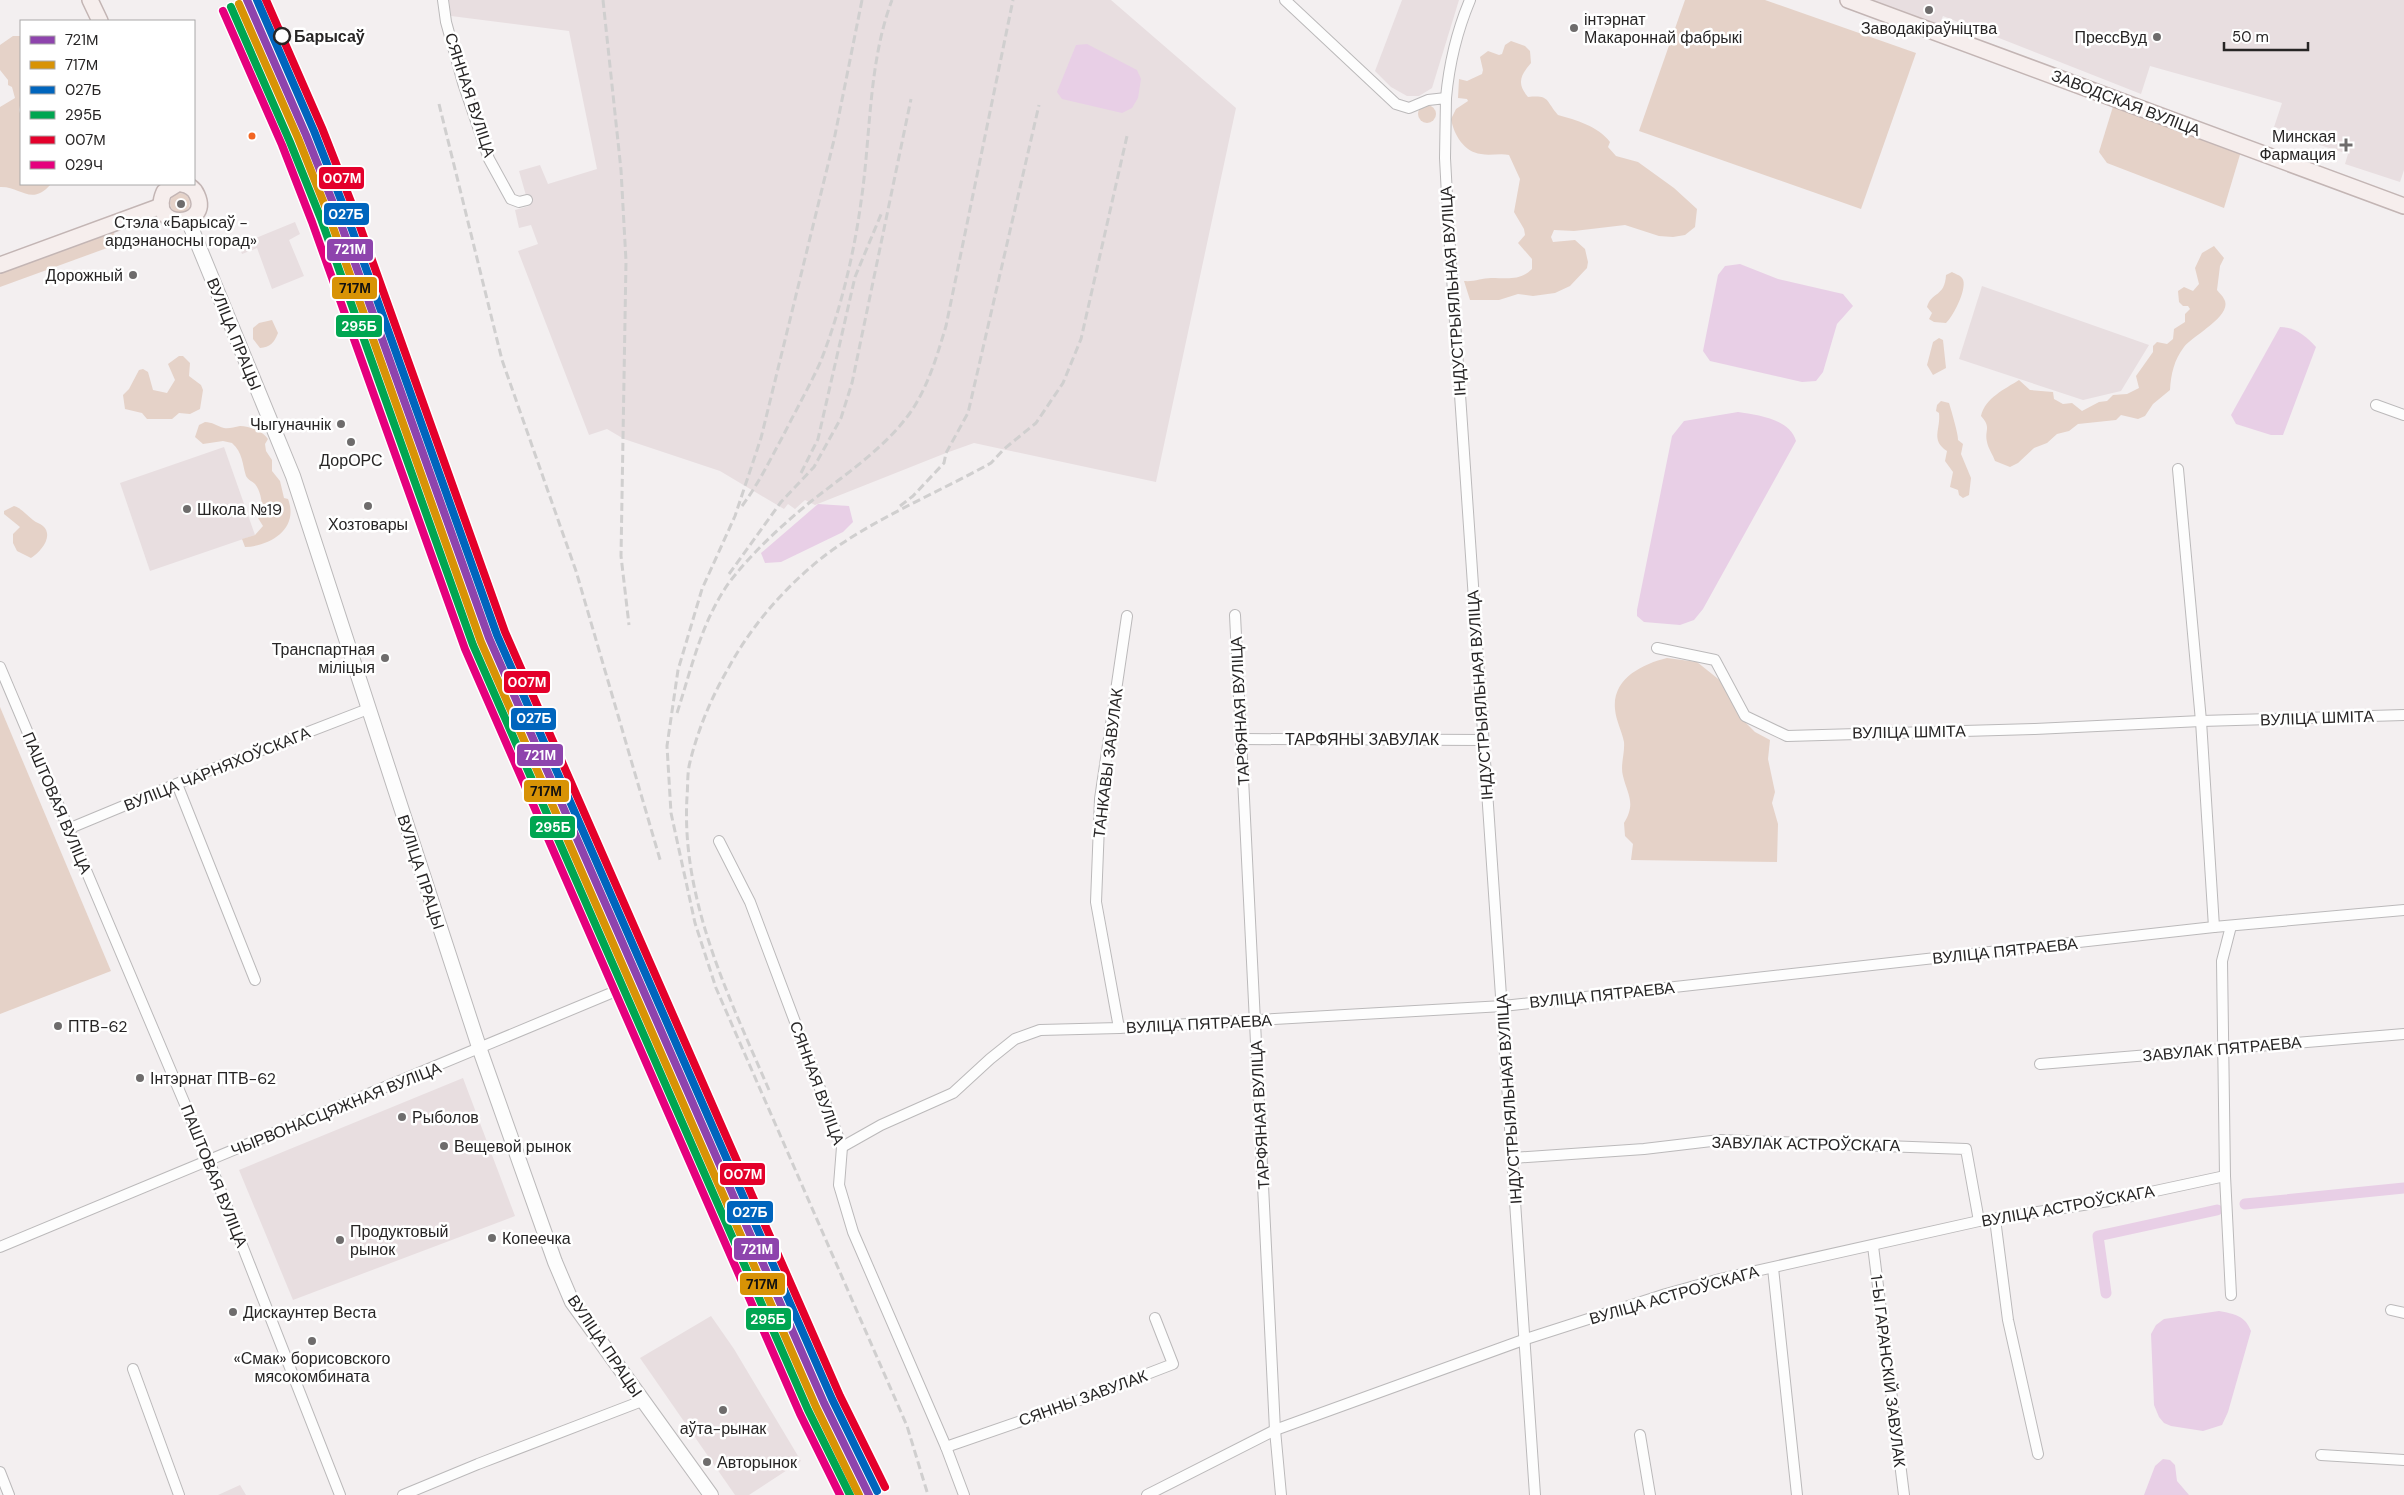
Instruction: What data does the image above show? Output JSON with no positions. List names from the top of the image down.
{
  "streets": {
    "main road": ["ЗАВОДСКАЯ ВУЛІЦА", "ВУЛІЦА ПРАЦЫ"],
    "street": [
      "СЯННАЯ ВУЛІЦА",
      "ІНДУСТРЫЯЛЬНАЯ ВУЛІЦА",
      "ТАРФЯНАЯ ВУЛІЦА",
      "ВУЛІЦА ШМІТА",
      "ТАРФЯНЫ ЗАВУЛАК",
      "ТАНКАВЫ ЗАВУЛАК",
      "ВУЛІЦА ЧАРНЯХОЎСКАГА",
      "ПАШТОВАЯ ВУЛІЦА",
      "ВУЛІЦА ПЯТРАЕВА",
      "ЗАВУЛАК ПЯТРАЕВА",
      "ЧЫРВОНАСЦЯЖНАЯ ВУЛІЦА",
      "ЗАВУЛАК АСТРОЎСКАГА",
      "ВУЛІЦА АСТРОЎСКАГА",
      "1-Ы ГАРАНСКІЙ ЗАВУЛАК",
      "СЯННЫ ЗАВУЛАК"
    ]
  },
  "crossings": [
    ["СЯННАЯ ВУЛІЦА", "ВУЛІЦА ПЯТРАЕВА"],
    ["СЯННАЯ ВУЛІЦА", "СЯННЫ ЗАВУЛАК"],
    ["ІНДУСТРЫЯЛЬНАЯ ВУЛІЦА", "ТАРФЯНЫ ЗАВУЛАК"],
    ["ІНДУСТРЫЯЛЬНАЯ ВУЛІЦА", "ВУЛІЦА ПЯТРАЕВА"],
    ["ІНДУСТРЫЯЛЬНАЯ ВУЛІЦА", "ЗАВУЛАК АСТРОЎСКАГА"],
    ["ІНДУСТРЫЯЛЬНАЯ ВУЛІЦА", "ВУЛІЦА АСТРОЎСКАГА"],
    ["ВУЛІЦА ПРАЦЫ", "ВУЛІЦА ЧАРНЯХОЎСКАГА"],
    ["ВУЛІЦА ПРАЦЫ", "ЧЫРВОНАСЦЯЖНАЯ ВУЛІЦА"],
    ["ТАРФЯНАЯ ВУЛІЦА", "ТАРФЯНЫ ЗАВУЛАК"],
    ["ТАРФЯНАЯ ВУЛІЦА", "ВУЛІЦА ПЯТРАЕВА"],
    ["ТАРФЯНАЯ ВУЛІЦА", "ВУЛІЦА АСТРОЎСКАГА"],
    ["ТАНКАВЫ ЗАВУЛАК", "ВУЛІЦА ПЯТРАЕВА"],
    ["ВУЛІЦА ЧАРНЯХОЎСКАГА", "ПАШТОВАЯ ВУЛІЦА"],
    ["ПАШТОВАЯ ВУЛІЦА", "ЧЫРВОНАСЦЯЖНАЯ ВУЛІЦА"],
    ["ЗАВУЛАК АСТРОЎСКАГА", "ВУЛІЦА АСТРОЎСКАГА"],
    ["ВУЛІЦА АСТРОЎСКАГА", "1-Ы ГАРАНСКІЙ ЗАВУЛАК"]
  ],
  "places": {
    "other": [
      "Заводакіраўніцтва",
      "інтэрнат Макароннай фабрыкі",
      "Барысаў",
      "ПрессВуд",
      "Стэла «Барысаў - ардэнаносны горад»",
      "Дорожный",
      "Чыгуначнік",
      "ДорОРС",
      "Хозтовары",
      "Школа №19",
      "Транспартная міліцыя",
      "ПТВ-62",
      "Інтэрнат ПТВ-62",
      "Рыболов",
      "Вещевой рынок",
      "Копеечка",
      "Продуктовый рынок",
      "Дискаунтер Веста",
      "«Смак» борисовского мясокомбината",
      "аўта-рынак",
      "Авторынок"
    ],
    "health": ["Минская Фармация"]
  },
  "lines": [
    "transit line 721М",
    "transit line 027Б",
    "transit line 007М",
    "transit line 717М",
    "transit line 295Б",
    "transit line 029Ч"
  ],
  "legend": [
    "721М",
    "717М",
    "027Б",
    "295Б",
    "007М",
    "029Ч"
  ],
  "scale_bar": "50 m"
}
